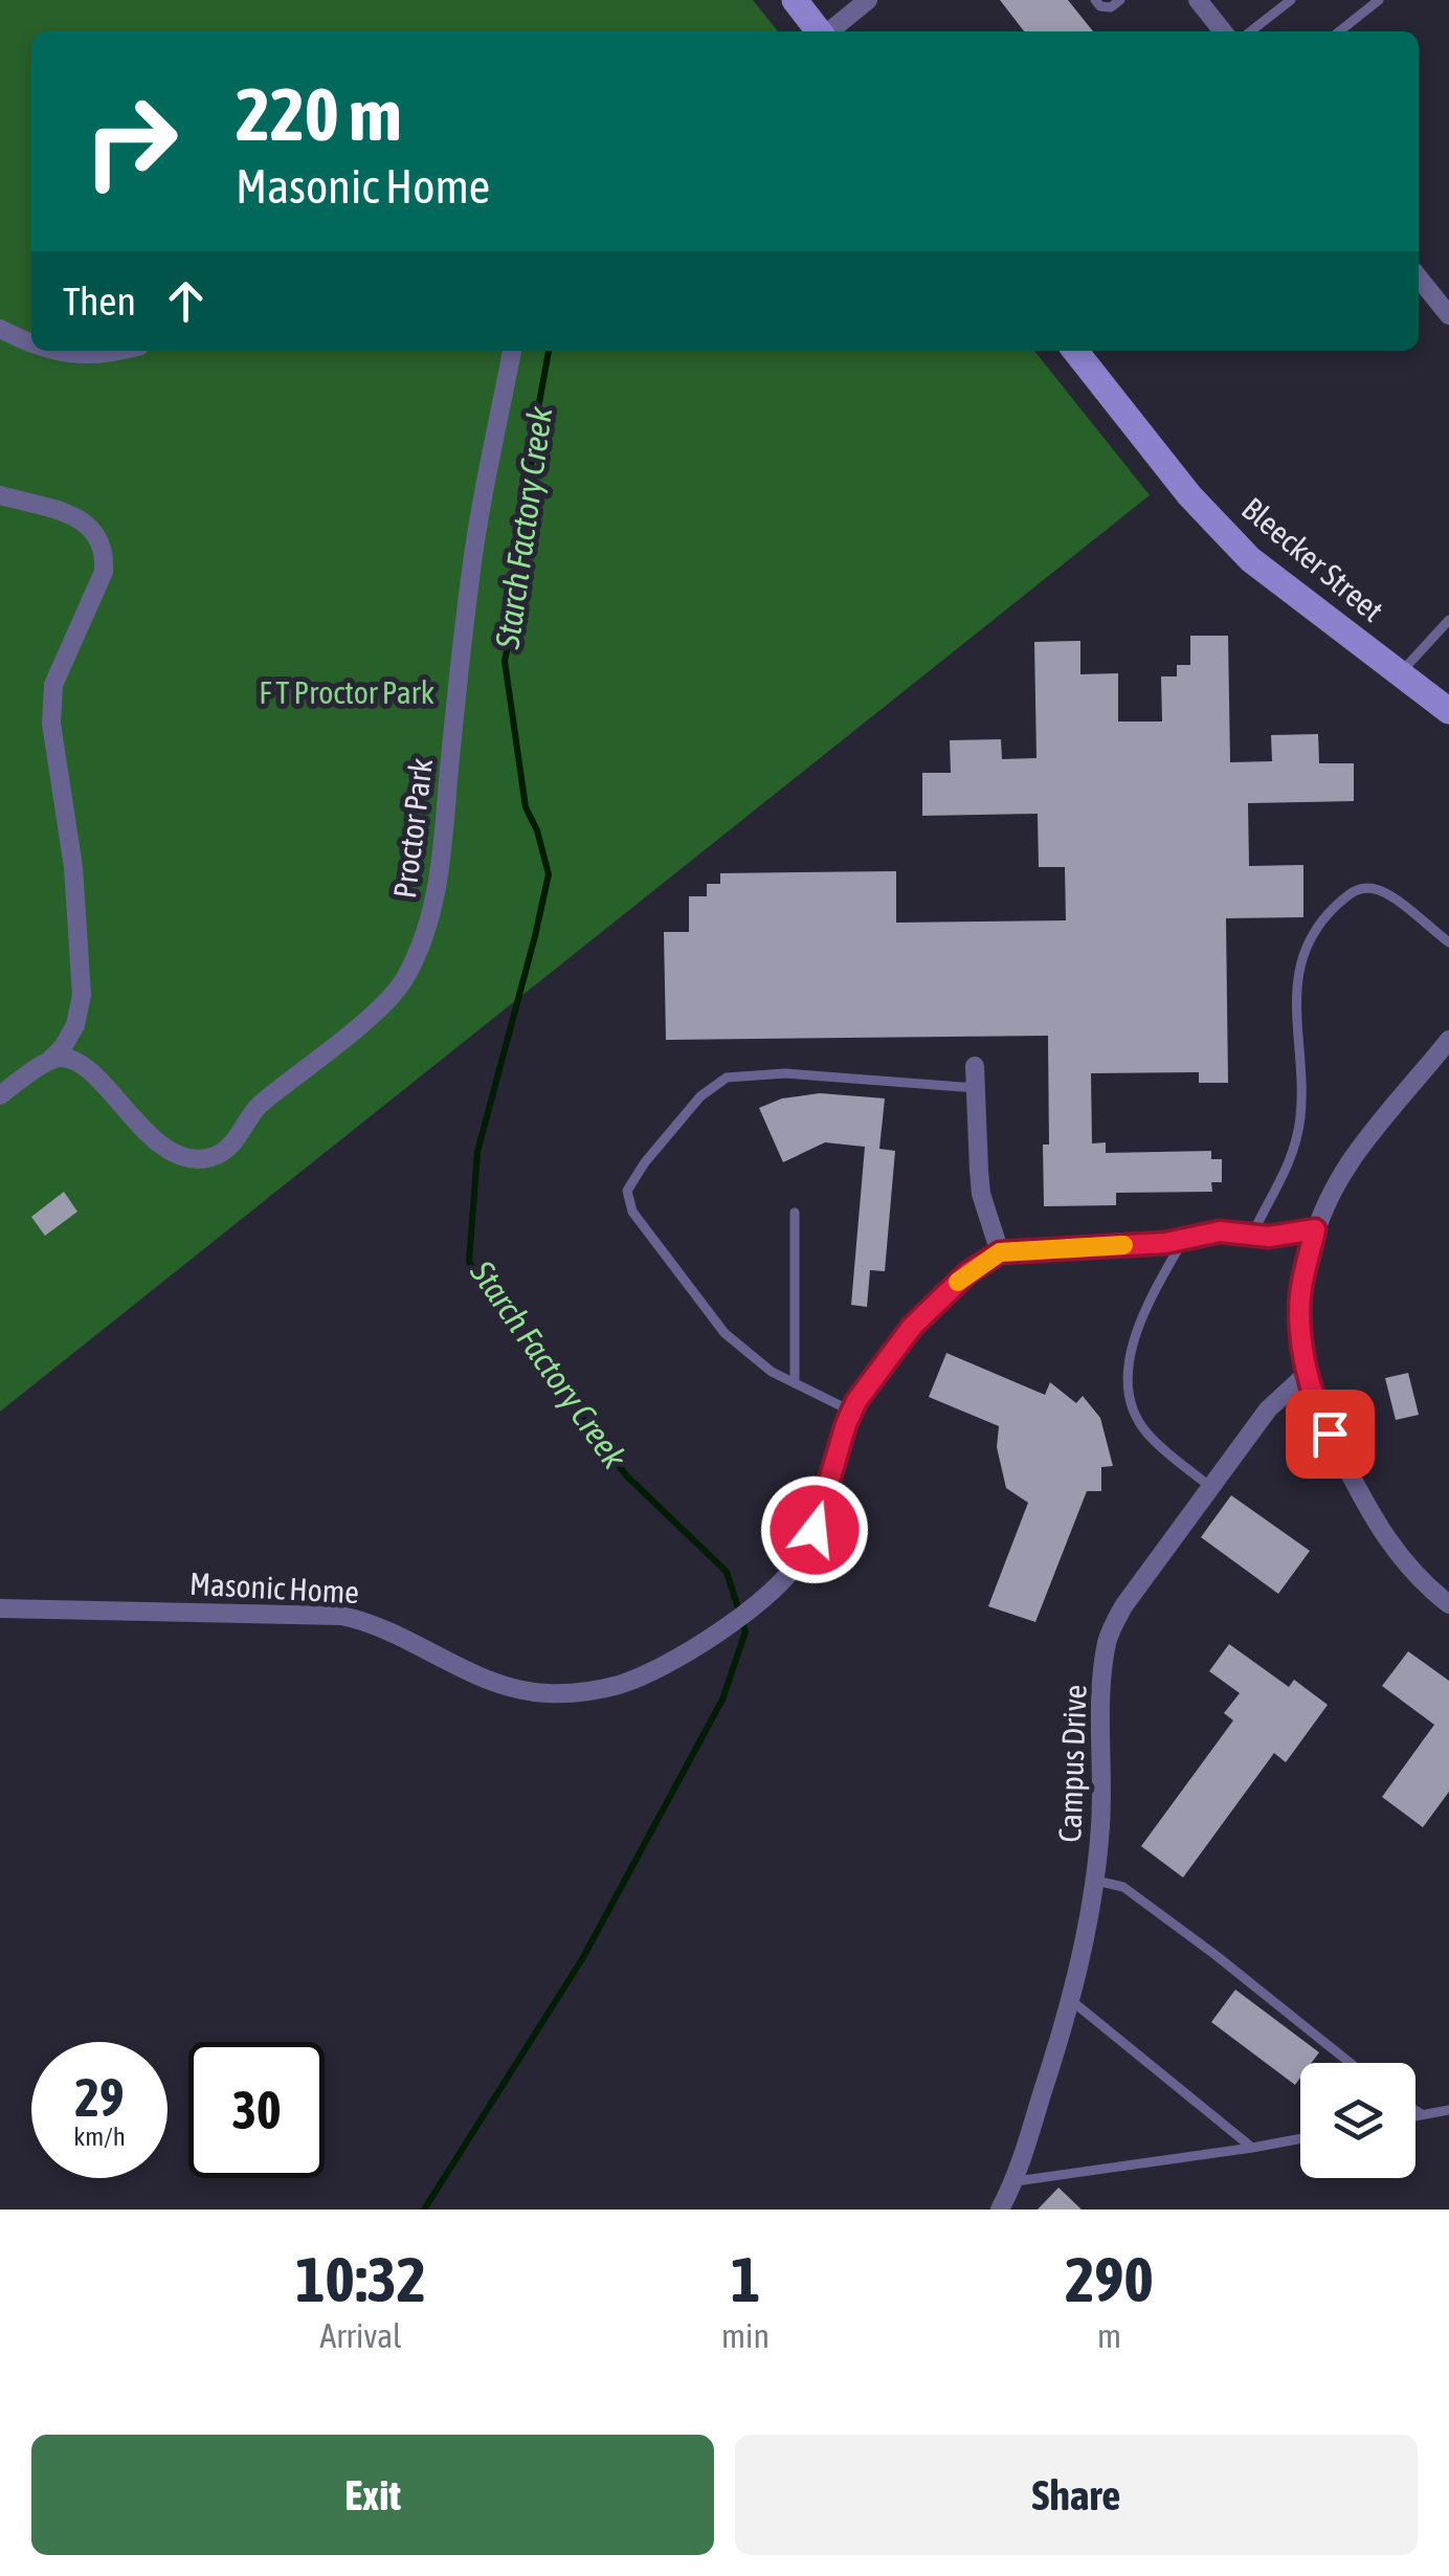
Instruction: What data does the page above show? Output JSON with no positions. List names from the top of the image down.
{
  "streets": {
    "street": [
      "Bleecker Street",
      "Proctor Park",
      "Masonic Home",
      "Campus Drive"
    ]
  },
  "water": ["Starch Factory Creek"],
  "parks": ["F T Proctor Park"],
  "page": {
    "turn": ["220 m", "Masonic Home"],
    "then": "Then",
    "speed": "29 km/h",
    "limit": "30",
    "eta": [
      "10:32",
      "Arrival",
      "1",
      "min",
      "290",
      "m"
    ],
    "buttons": ["Exit", "Share"]
  }
}
